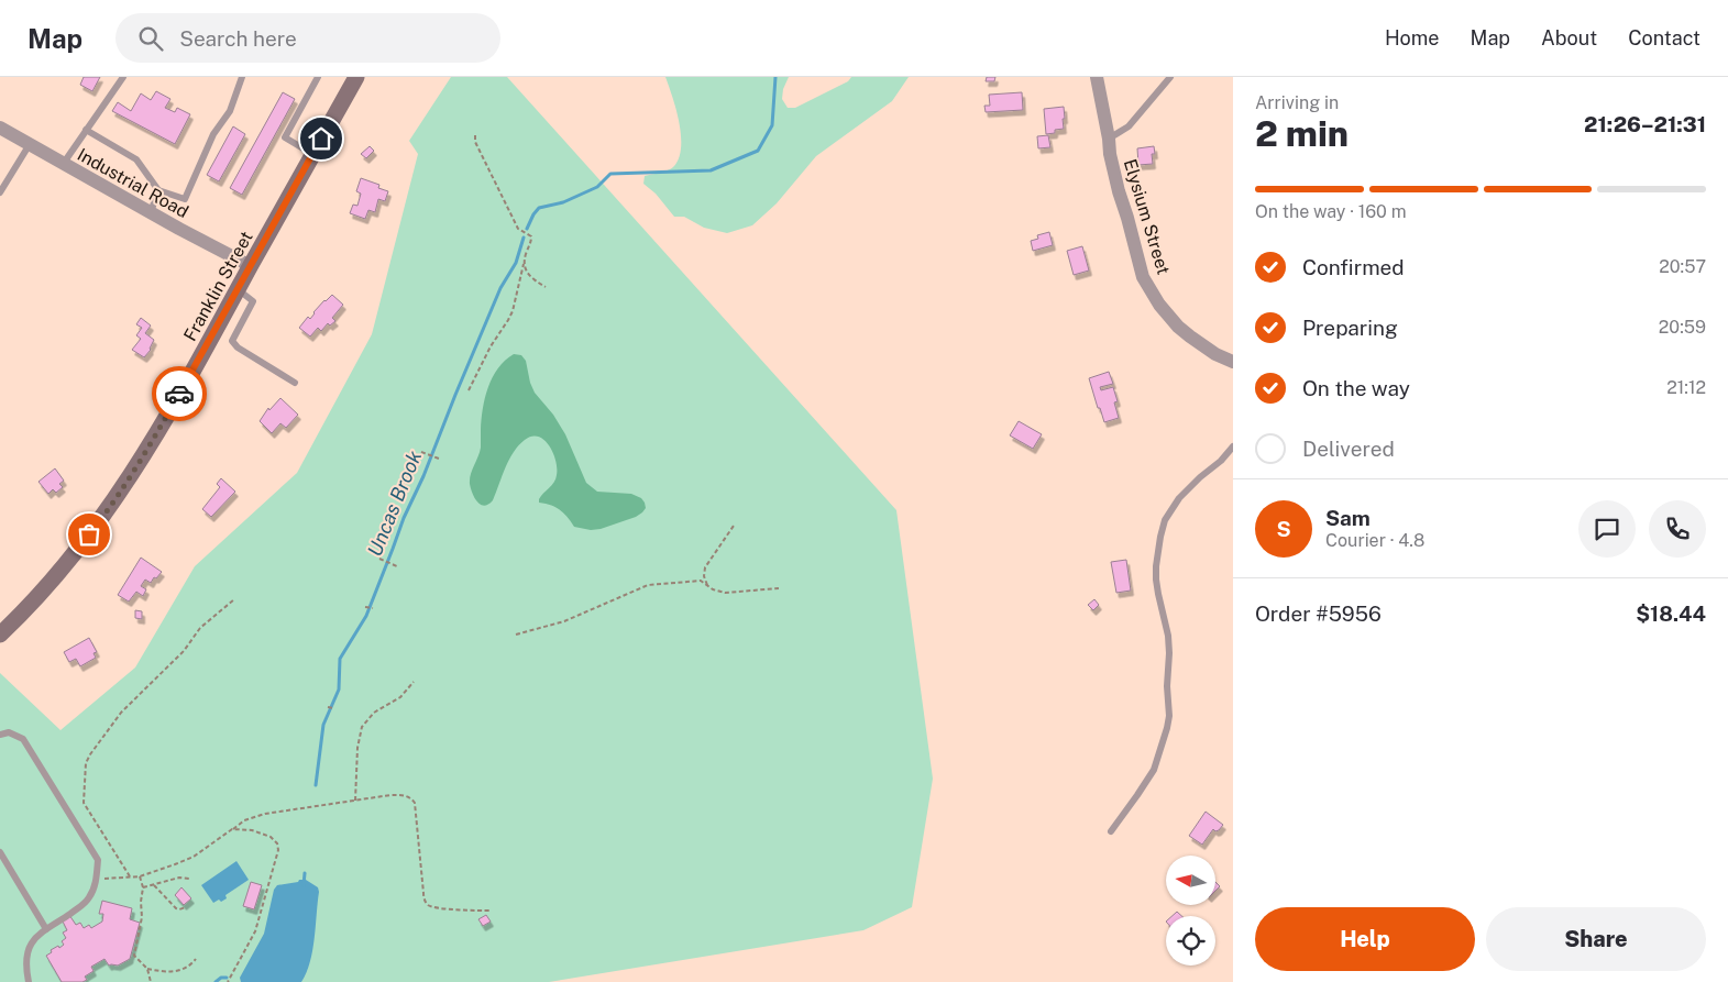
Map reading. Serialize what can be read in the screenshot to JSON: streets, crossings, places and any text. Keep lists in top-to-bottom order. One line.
{"streets":{"main road":["Franklin Street"],"street":["Industrial Road","Elysium Street"]},"crossings":[["Industrial Road","Franklin Street"]],"water":["Uncas Brook"],"north":"left","page":{"header":"Map","search":"Search here","nav":["Home","Map","About","Contact"],"heading":["2 min","Arriving in","21:26–21:31"],"panel":["Sam","Courier · 4.8","Order #5956","$18.44"],"bar":"On the way · 160 m","list":[["Confirmed","20:57"],["Preparing","20:59"],["On the way","21:12"],"Delivered"],"round":"S","buttons":["Help","Share"]}}
